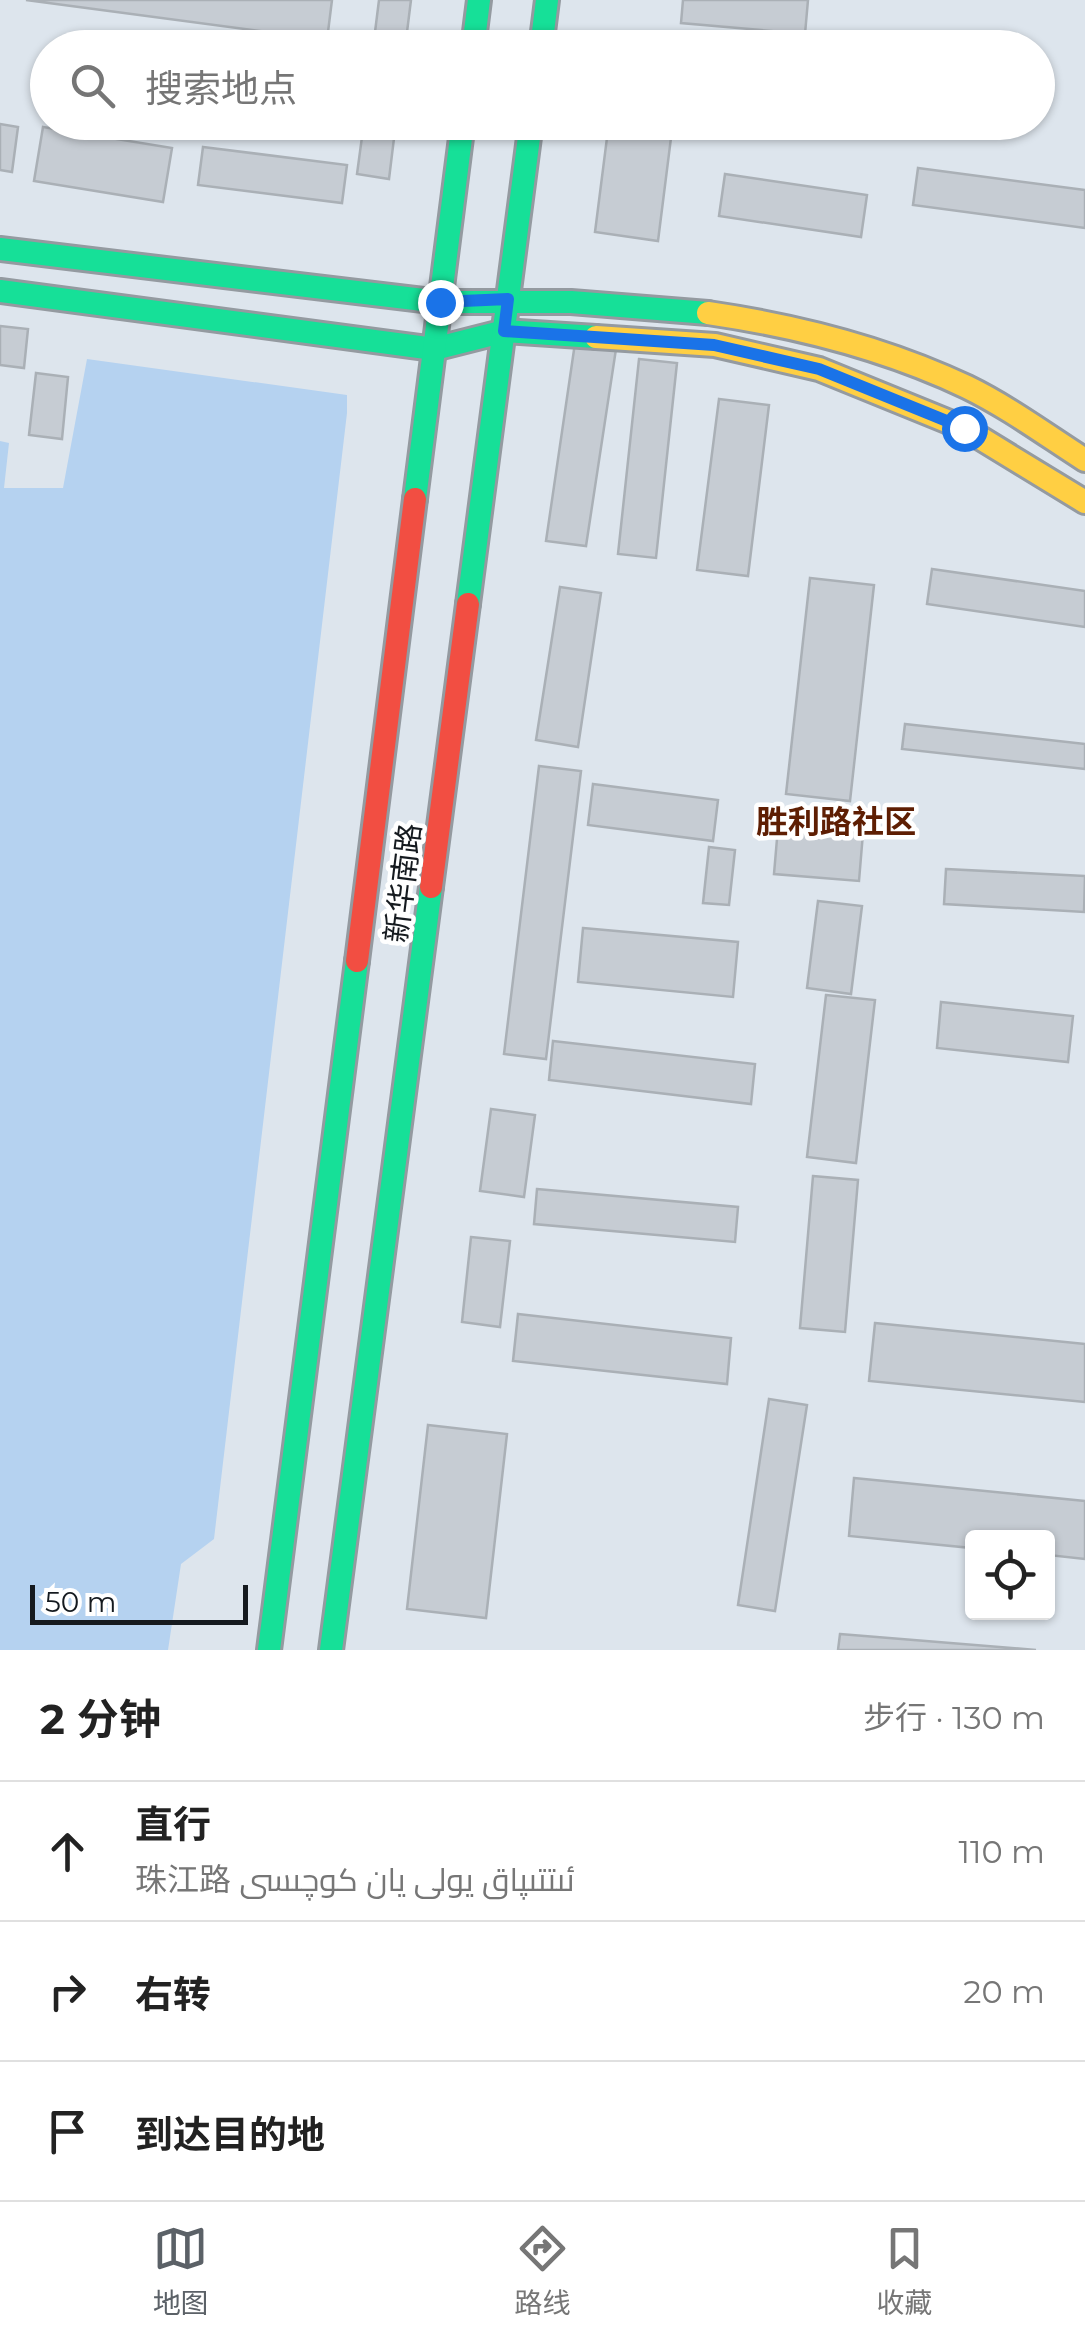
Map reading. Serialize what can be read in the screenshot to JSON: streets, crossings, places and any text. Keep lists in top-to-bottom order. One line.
{"streets":{"main road":["新华南路"]},"districts":["胜利路社区"],"scale_bar":"50 m","page":{"search":"搜索地点","scale":"50 m","heading":["2 分钟","步行 · 130 m"],"list":[["直行","珠江路 ئىتتىپاق يولى يان كوچىسى","110 m"],["右转","20 m"],"到达目的地"],"nav":["地图","路线","收藏"]}}
